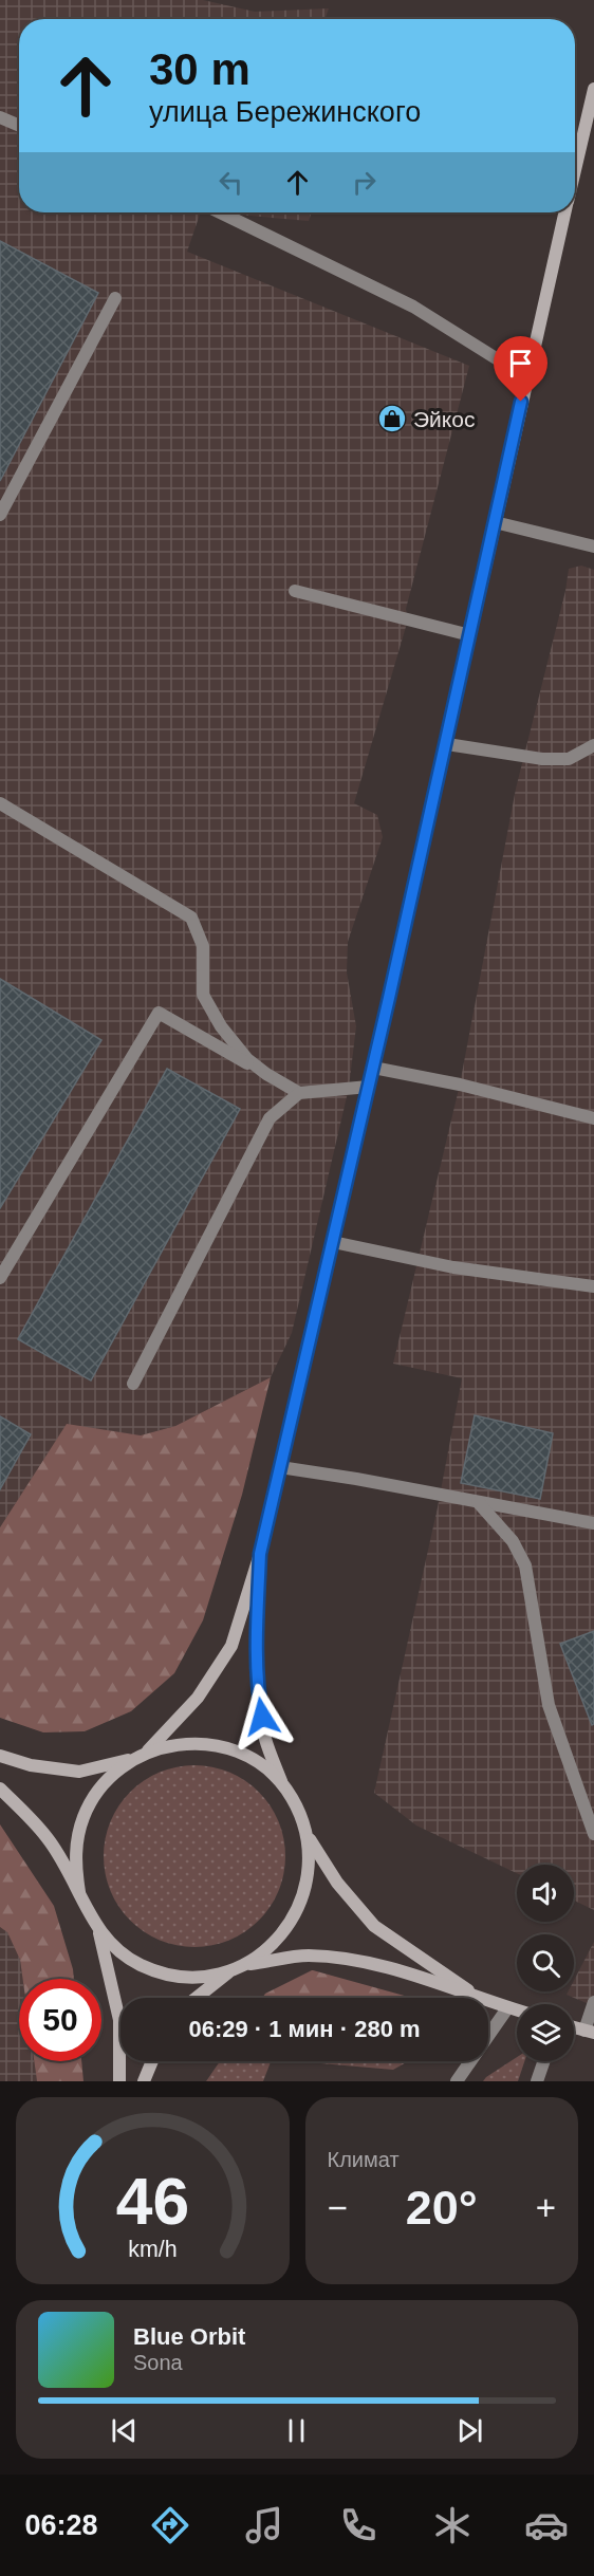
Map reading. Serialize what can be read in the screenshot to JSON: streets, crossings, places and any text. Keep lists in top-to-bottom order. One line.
{"places":{"shop":["Эйкос"]},"page":{"turn":["30 m","улица Бережинского"],"limit":"50","trip":"06:29 · 1 мин · 280 m","tile":"Климат","heat":["−","20°","+"],"song":["Blue Orbit","Sona"],"tabs":"06:28","gauge":["46","km/h"]}}
